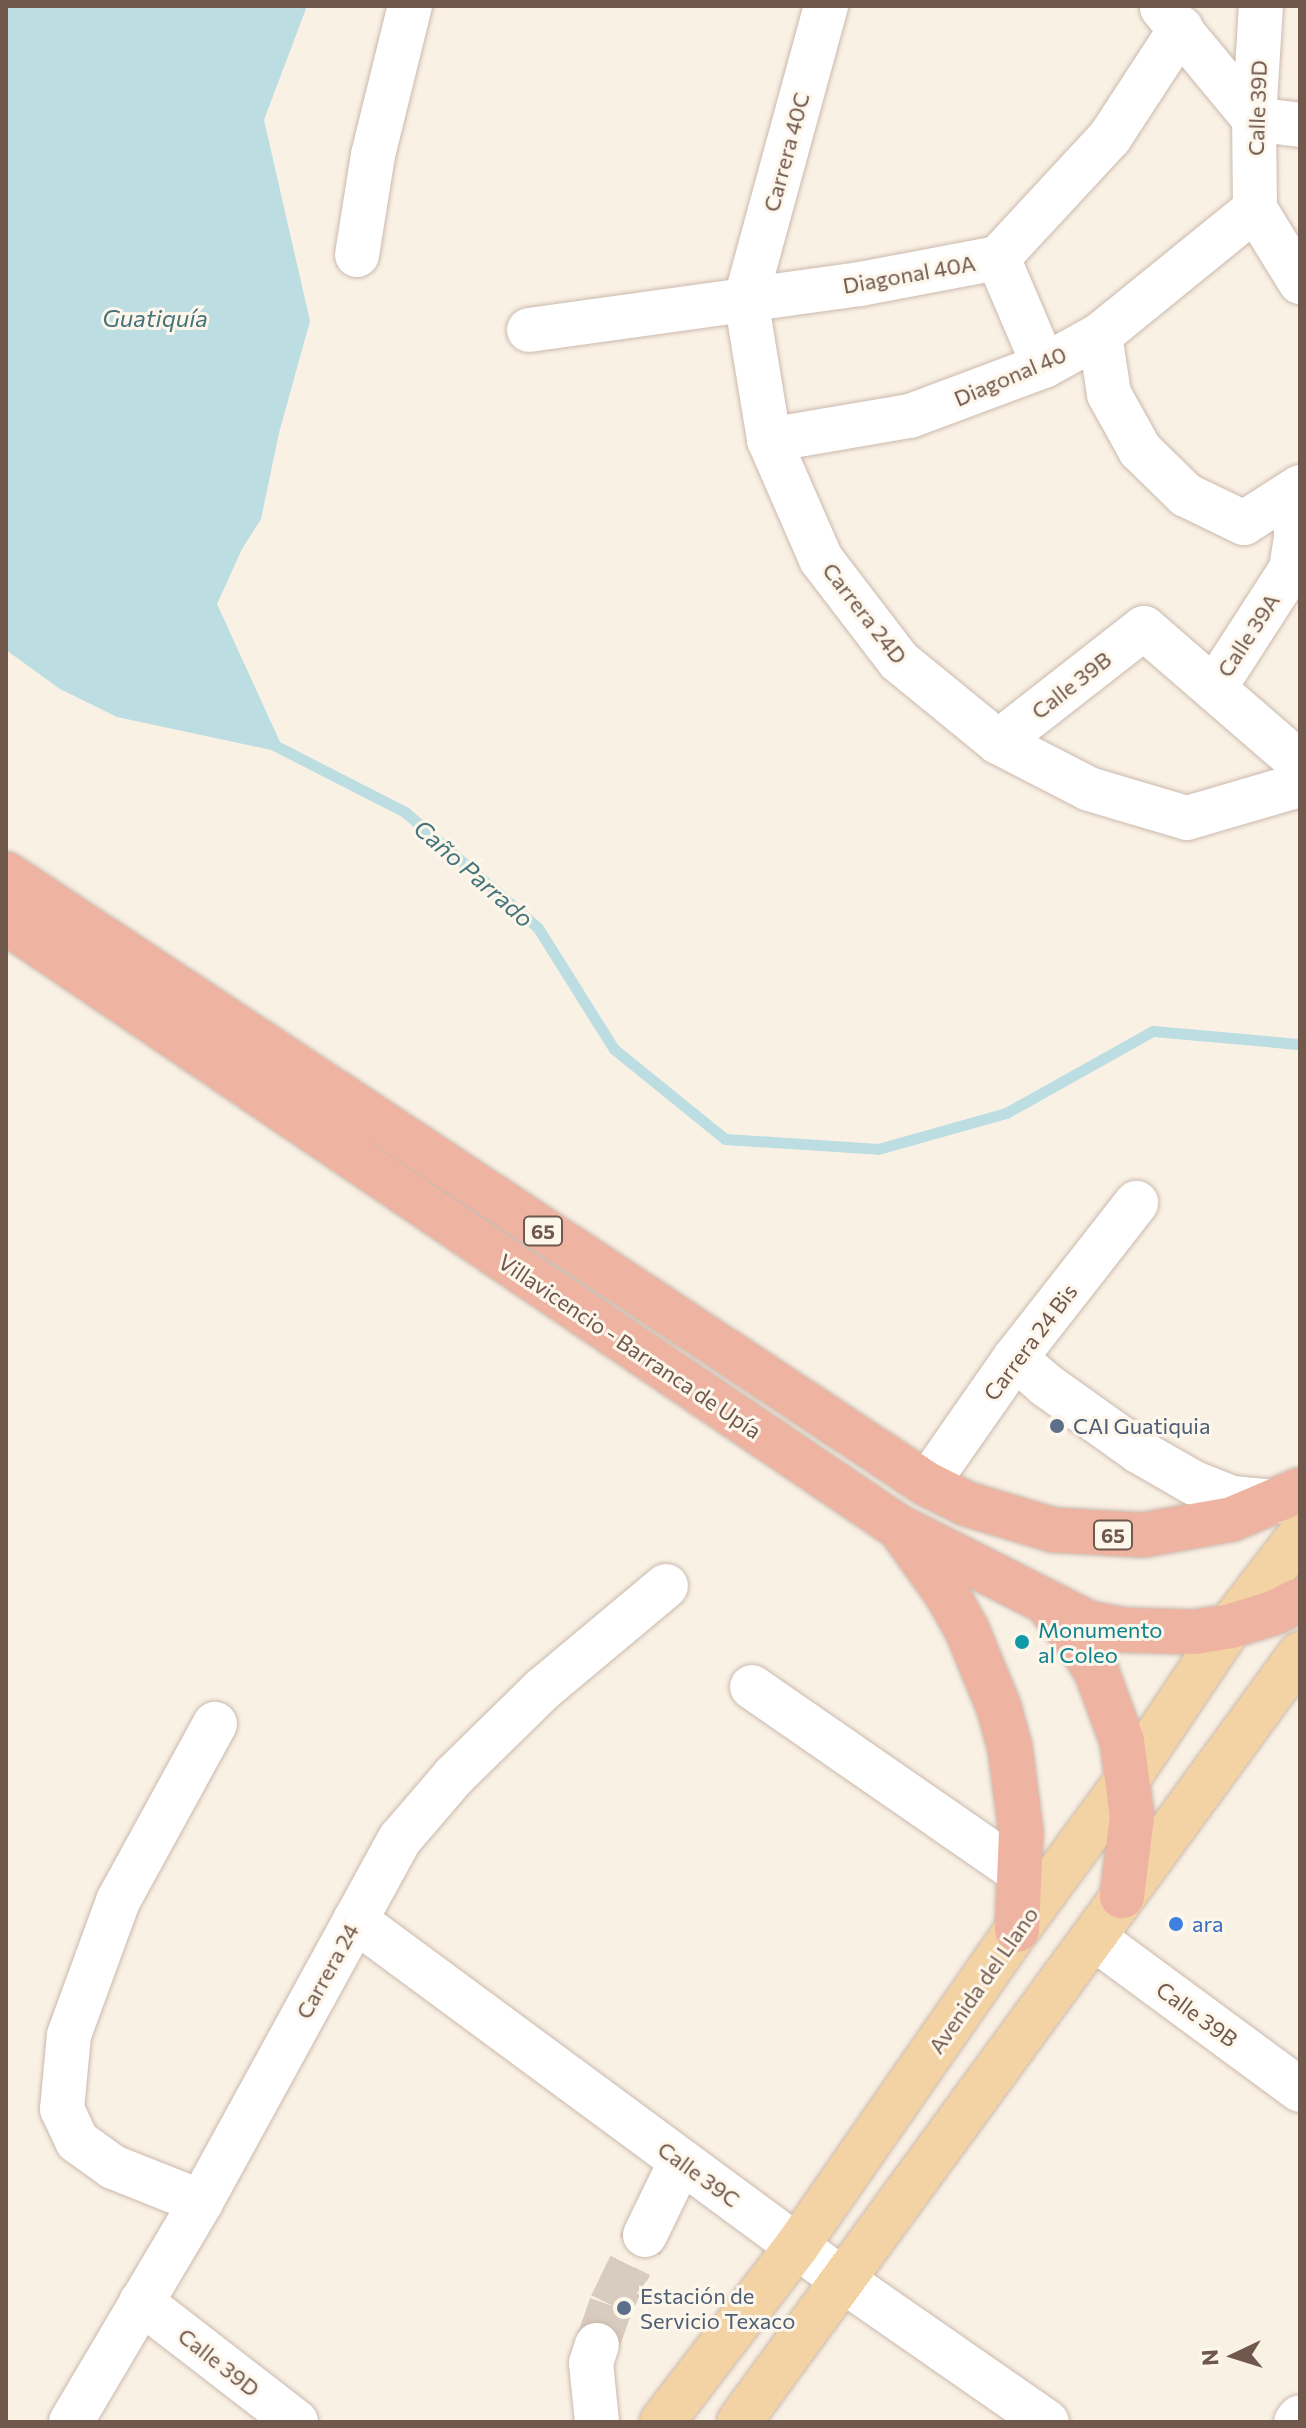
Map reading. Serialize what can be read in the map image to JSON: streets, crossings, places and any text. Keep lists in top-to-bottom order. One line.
{"streets":{"highway":["65","Villavicencio - Barranca de Upía"],"main road":["Avenida del Llano"],"street":["Calle 39D","Carrera 40C","Diagonal 40A","Diagonal 40","Carrera 24D","Calle 39A","Calle 39B","Carrera 24 Bis","Carrera 24","Calle 39C"]},"crossings":[["Calle 39D","Diagonal 40"],["Calle 39D","Carrera 24"],["Carrera 40C","Diagonal 40A"],["Carrera 40C","Carrera 24D"],["Diagonal 40A","Carrera 24D"],["Diagonal 40","Carrera 24D"],["Carrera 24D","Calle 39B"],["Calle 39A","Calle 39B"],["Carrera 24 Bis","Villavicencio - Barranca de Upía"],["Villavicencio - Barranca de Upía","Avenida del Llano"],["Carrera 24","Calle 39C"],["Avenida del Llano","Calle 39C"]],"water":["Guatiquía","Caño Parrado"],"places":["CAI Guatiquia","Monumento al Coleo","ara","Estación de Servicio Texaco"],"north":"left"}
